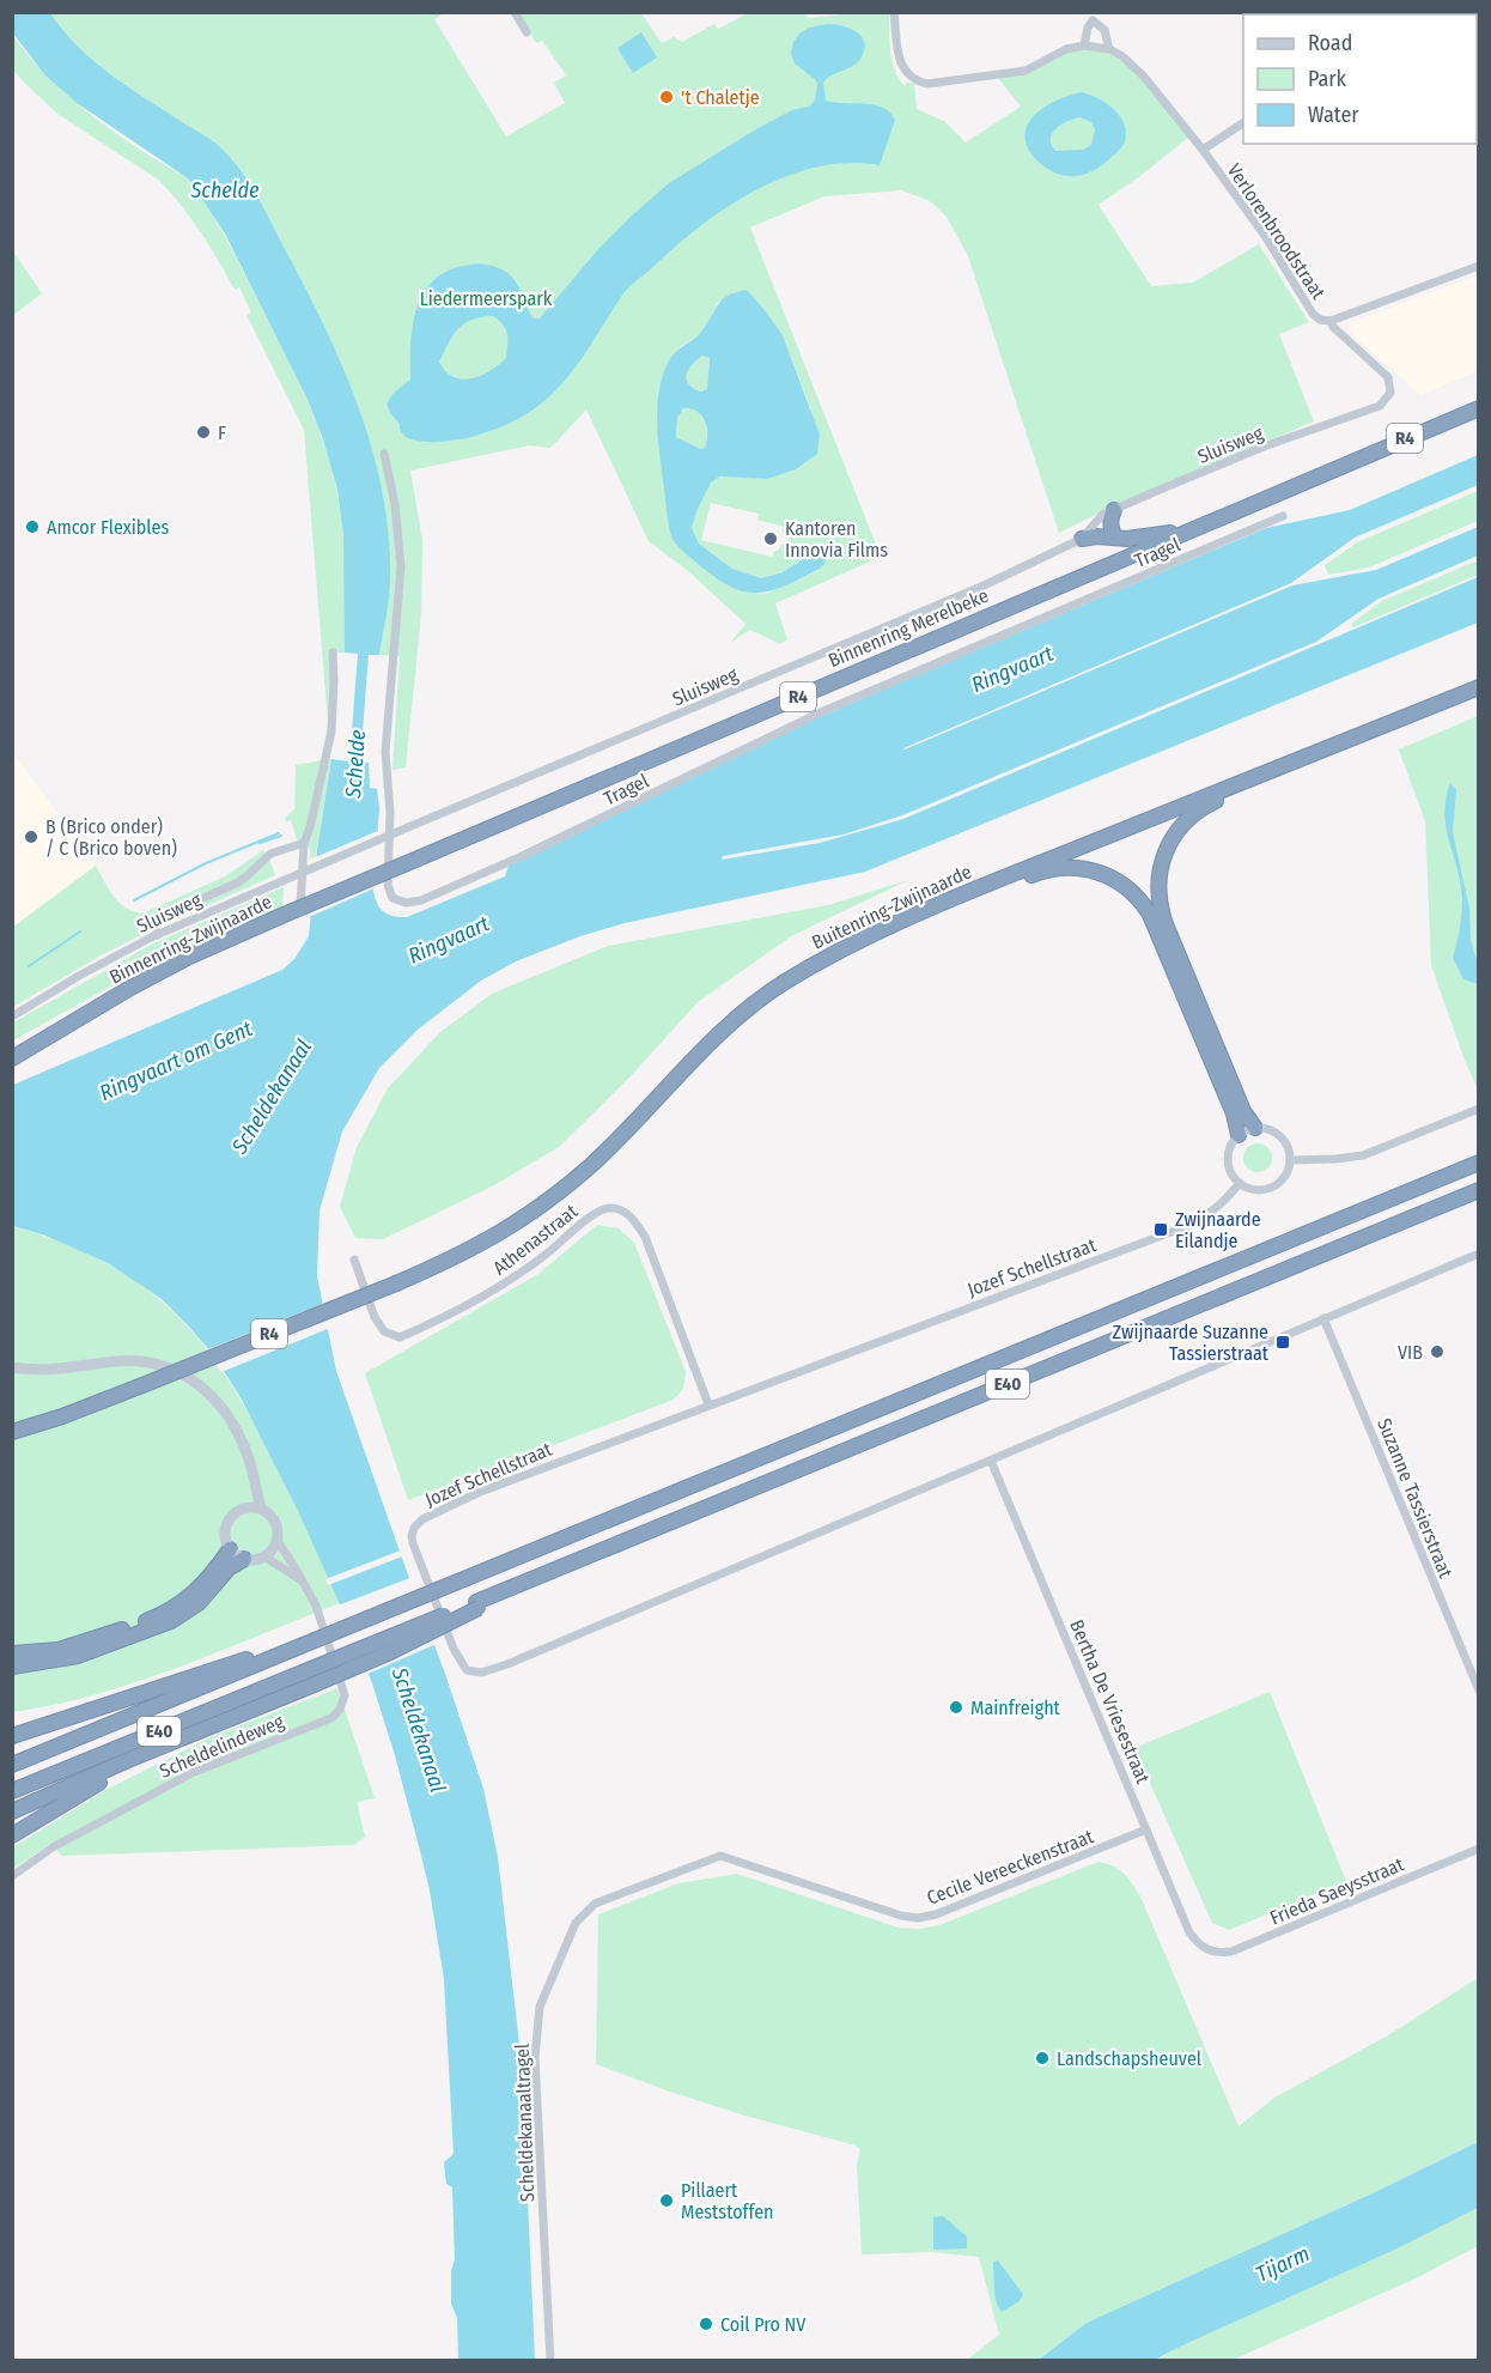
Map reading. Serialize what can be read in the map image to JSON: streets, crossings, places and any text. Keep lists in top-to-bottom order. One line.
{"streets":{"highway":["R4","Binnenring Merelbeke","Buitenring-Zwijnaarde","Binnenring-Zwijnaarde","E40"],"street":["Verlorenbroodstraat","Sluisweg","Tragel","Athenastraat","Jozef Schellstraat","Suzanne Tassierstraat","Bertha De Vriesestraat","Scheldelindeweg","Cecile Vereeckenstraat","Frieda Saeysstraat","Scheldekanaaltragel"]},"crossings":[["Verlorenbroodstraat","Sluisweg"],["R4","Sluisweg"],["R4","Binnenring Merelbeke"],["Binnenring Merelbeke","Binnenring-Zwijnaarde"],["Athenastraat","Jozef Schellstraat"],["Jozef Schellstraat","Bertha De Vriesestraat"],["E40","Scheldelindeweg"],["Bertha De Vriesestraat","Cecile Vereeckenstraat"],["Bertha De Vriesestraat","Frieda Saeysstraat"],["Cecile Vereeckenstraat","Scheldekanaaltragel"]],"water":["Schelde","Ringvaart","Ringvaart om Gent","Scheldekanaal","Tijarm"],"parks":["Liedermeerspark"],"places":{"other":["'t Chaletje","F","Amcor Flexibles","Kantoren Innovia Films","B (Brico onder) / C (Brico boven)","VIB","Mainfreight","Landschapsheuvel","Pillaert Meststoffen","Coil Pro NV"],"transit":["Zwijnaarde Eilandje","Zwijnaarde Suzanne Tassierstraat"]},"legend":["Road","Park","Water"]}
